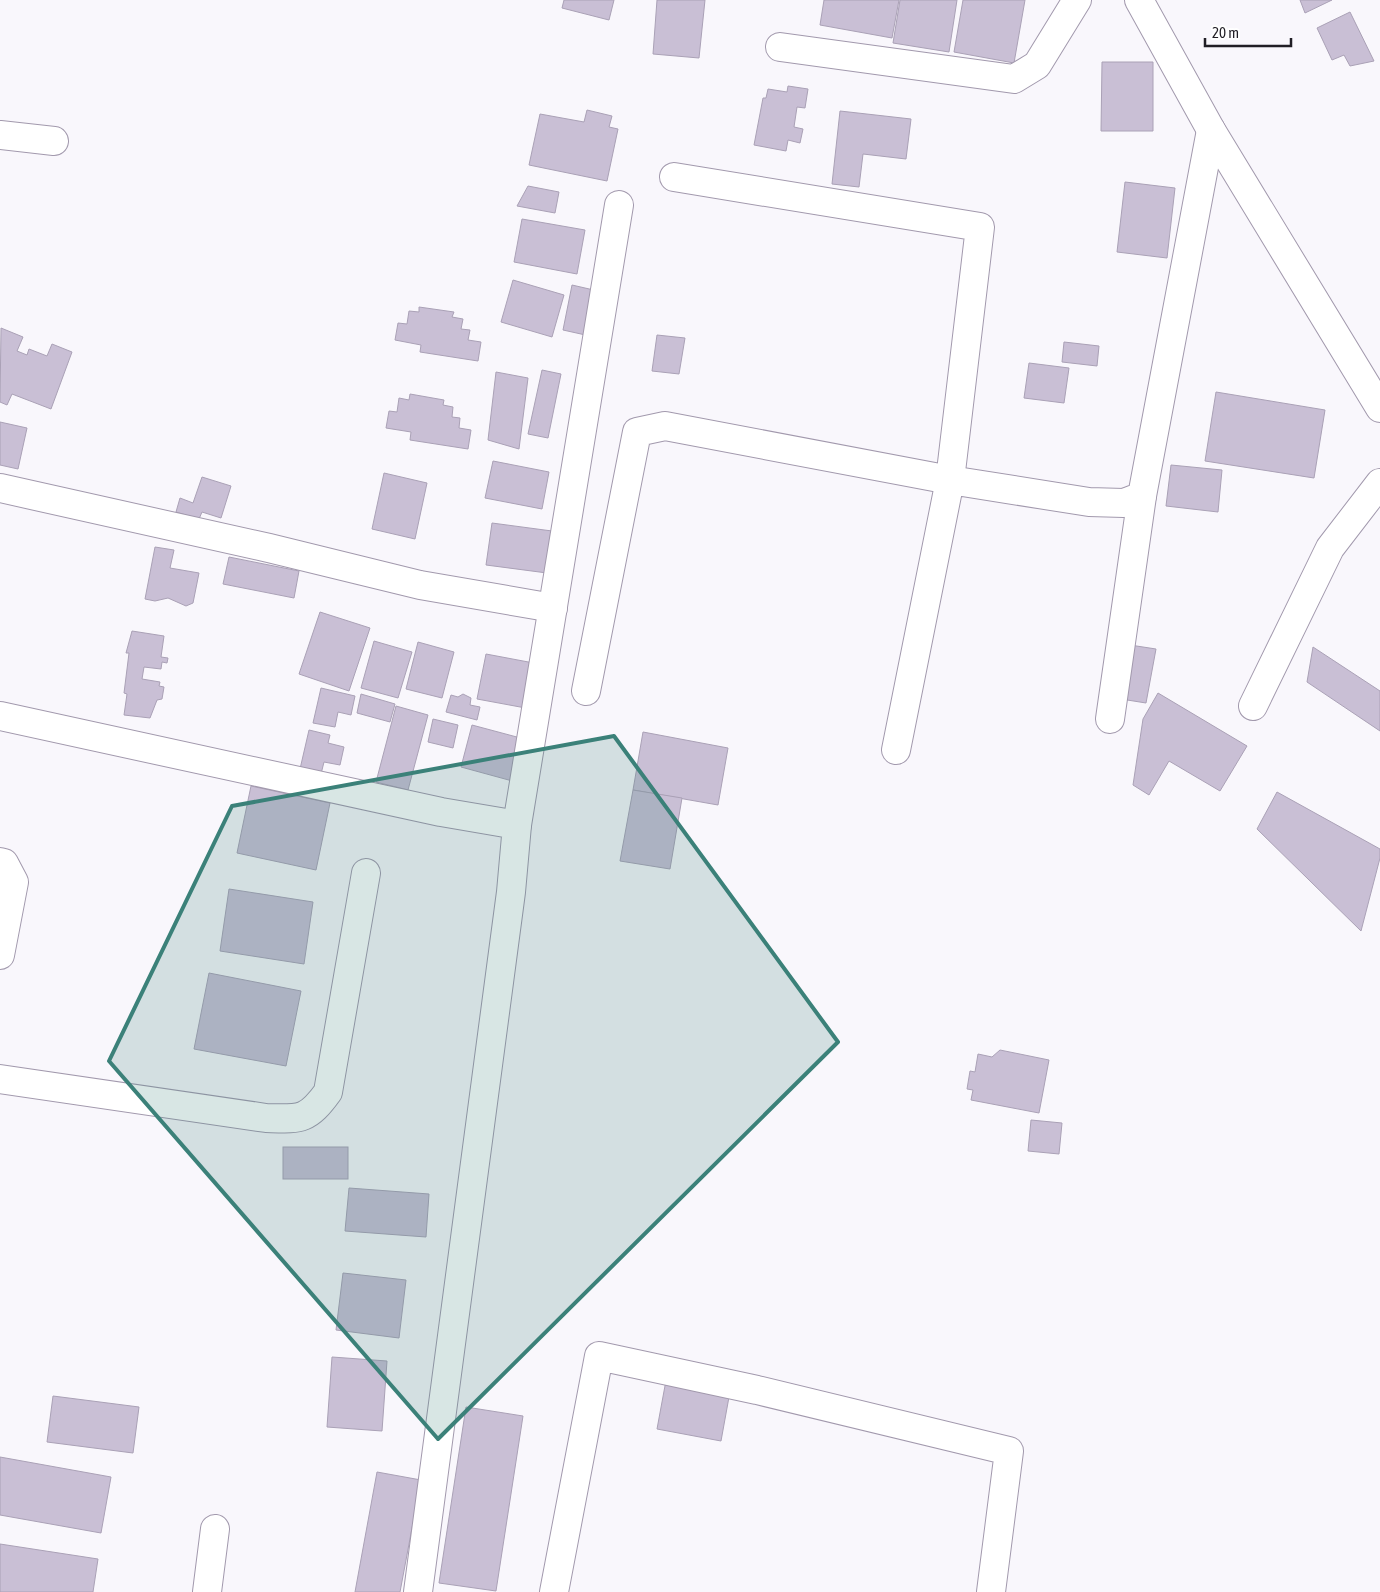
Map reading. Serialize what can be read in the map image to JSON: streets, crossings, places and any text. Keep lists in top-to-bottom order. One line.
{"scale_bar":"20 m"}
